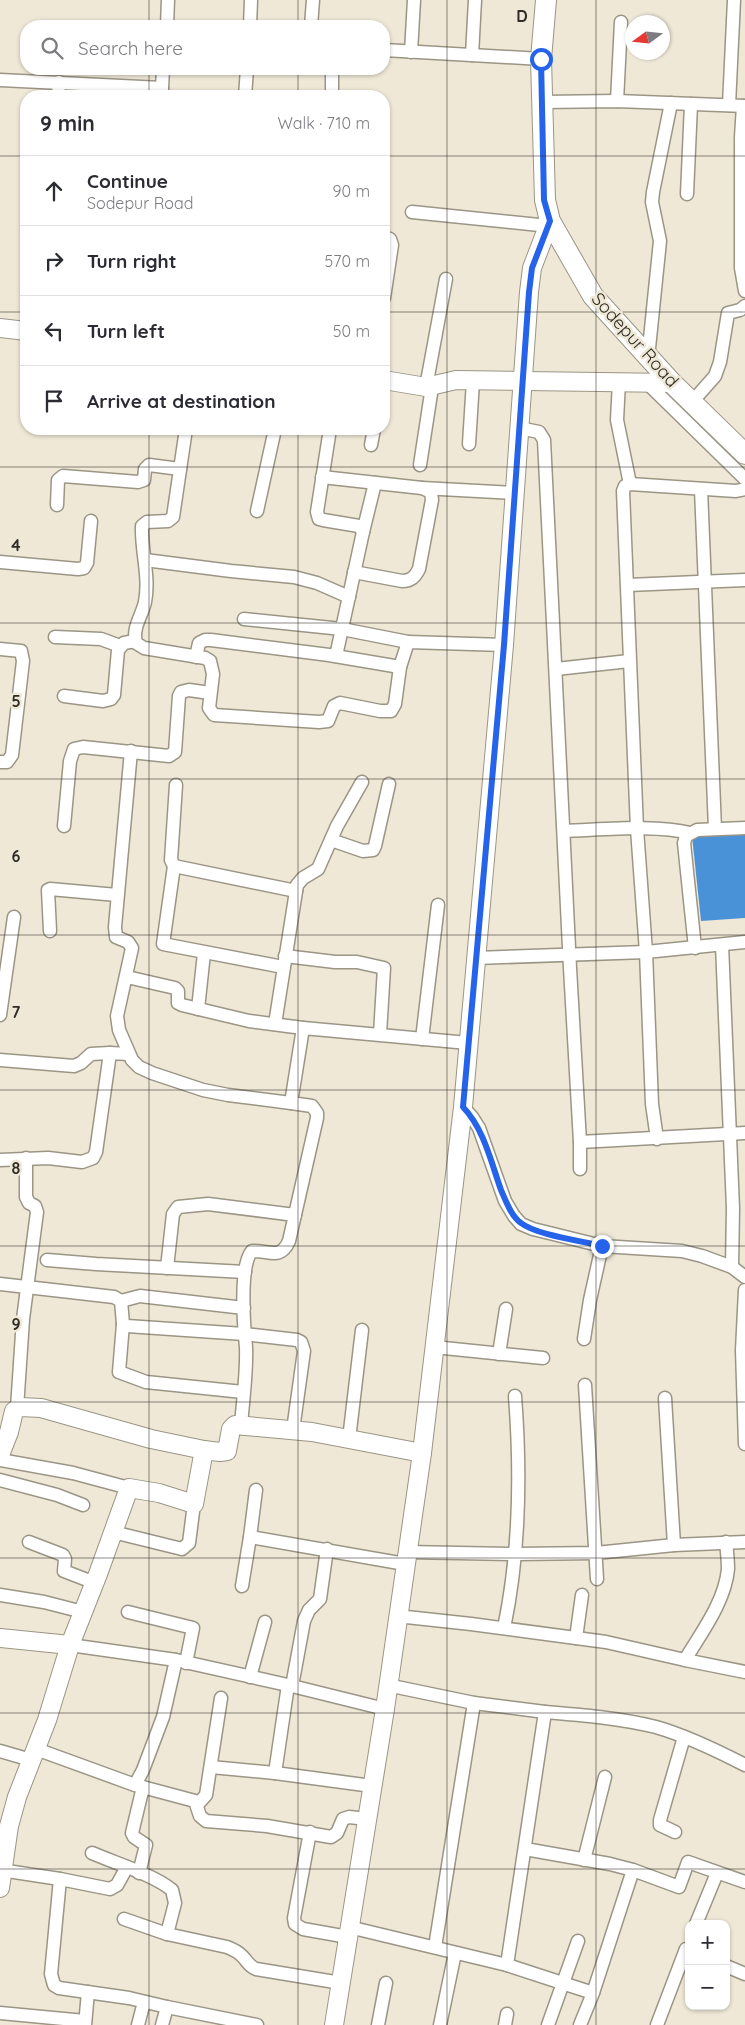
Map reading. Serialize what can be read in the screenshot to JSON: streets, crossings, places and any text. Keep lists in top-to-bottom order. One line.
{"streets":{"main road":["Sodepur Road"]},"north":"left","page":{"search":"Search here","heading":["9 min","Walk · 710 m"],"list":[["Continue","Sodepur Road","90 m"],["Turn right","570 m"],["Turn left","50 m"],"Arrive at destination"],"map_buttons":["+","−"]},"grid":{"columns":["D"],"rows":["4","5","6","7","8","9"]}}
